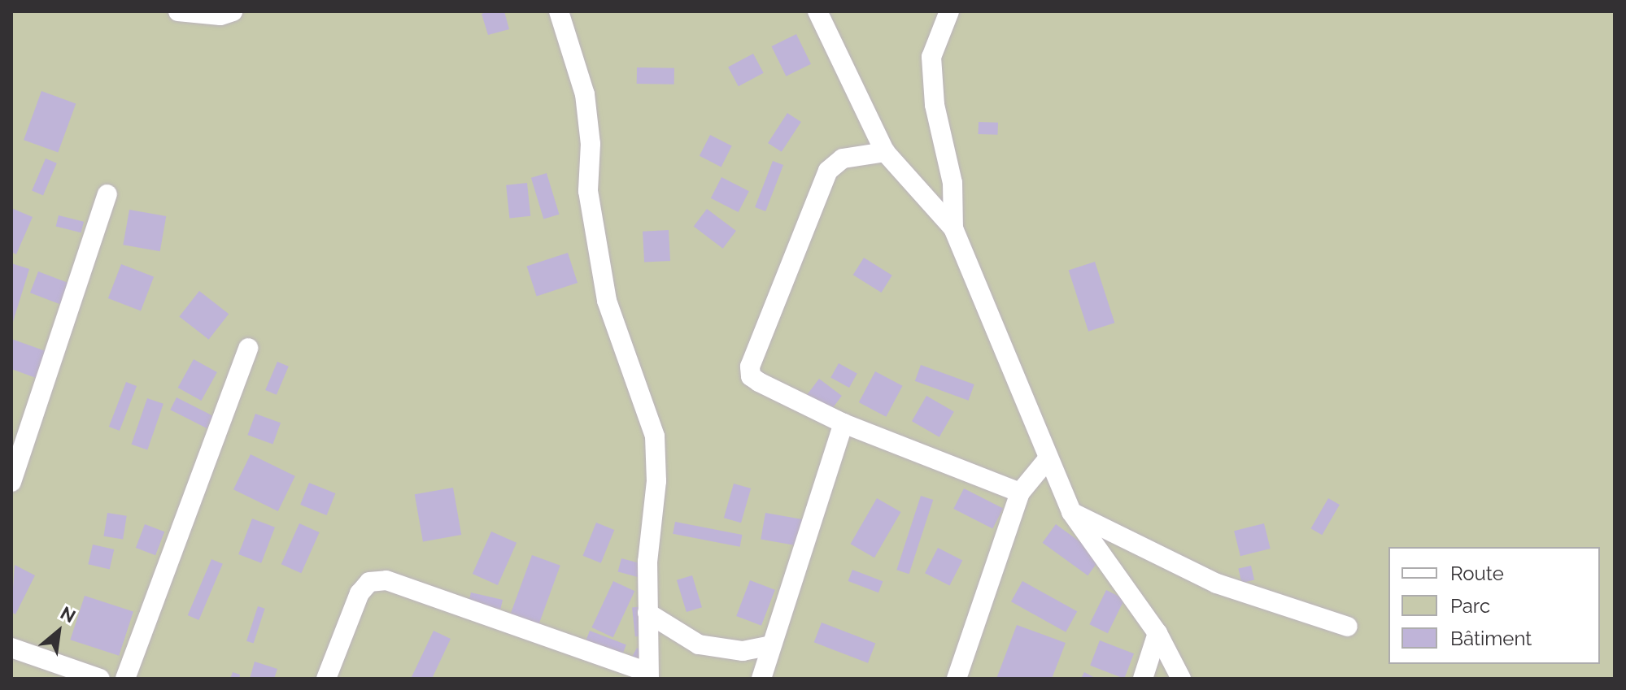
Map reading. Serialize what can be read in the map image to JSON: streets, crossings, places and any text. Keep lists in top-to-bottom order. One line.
{"legend":["Route","Parc","Bâtiment"],"north":"top right"}
